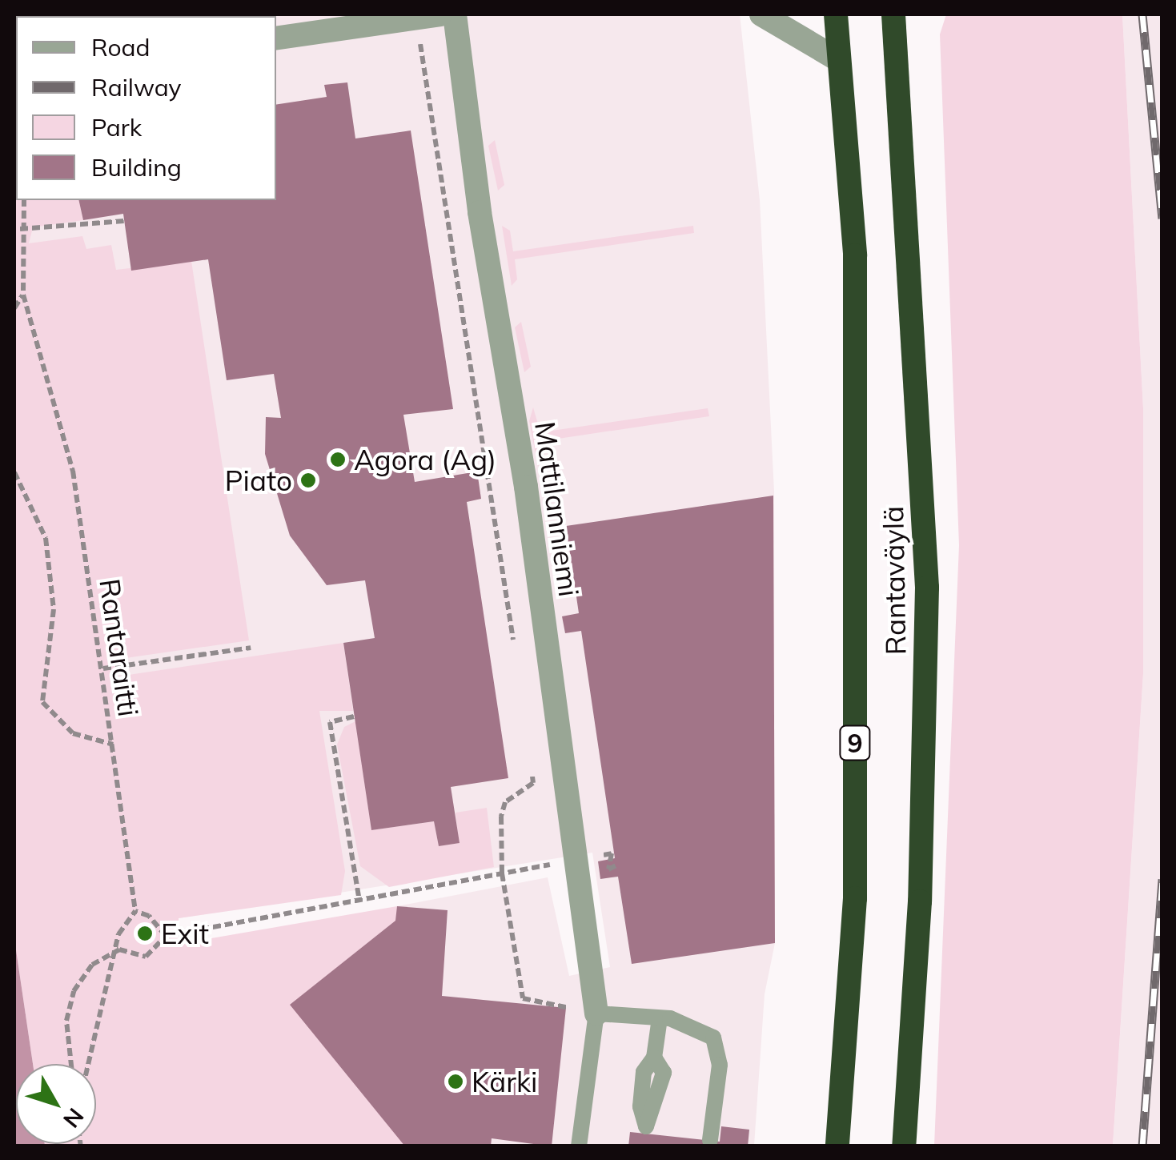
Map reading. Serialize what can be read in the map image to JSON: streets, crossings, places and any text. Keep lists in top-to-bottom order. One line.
{"streets":{"highway":["Rantaväylä","9"],"street":["Mattilanniemi"],"path":["Rantaraitti"]},"places":["Agora (Ag)","Piato","Exit","Kärki"],"legend":["Road","Railway","Park","Building"],"north":"bottom right"}
